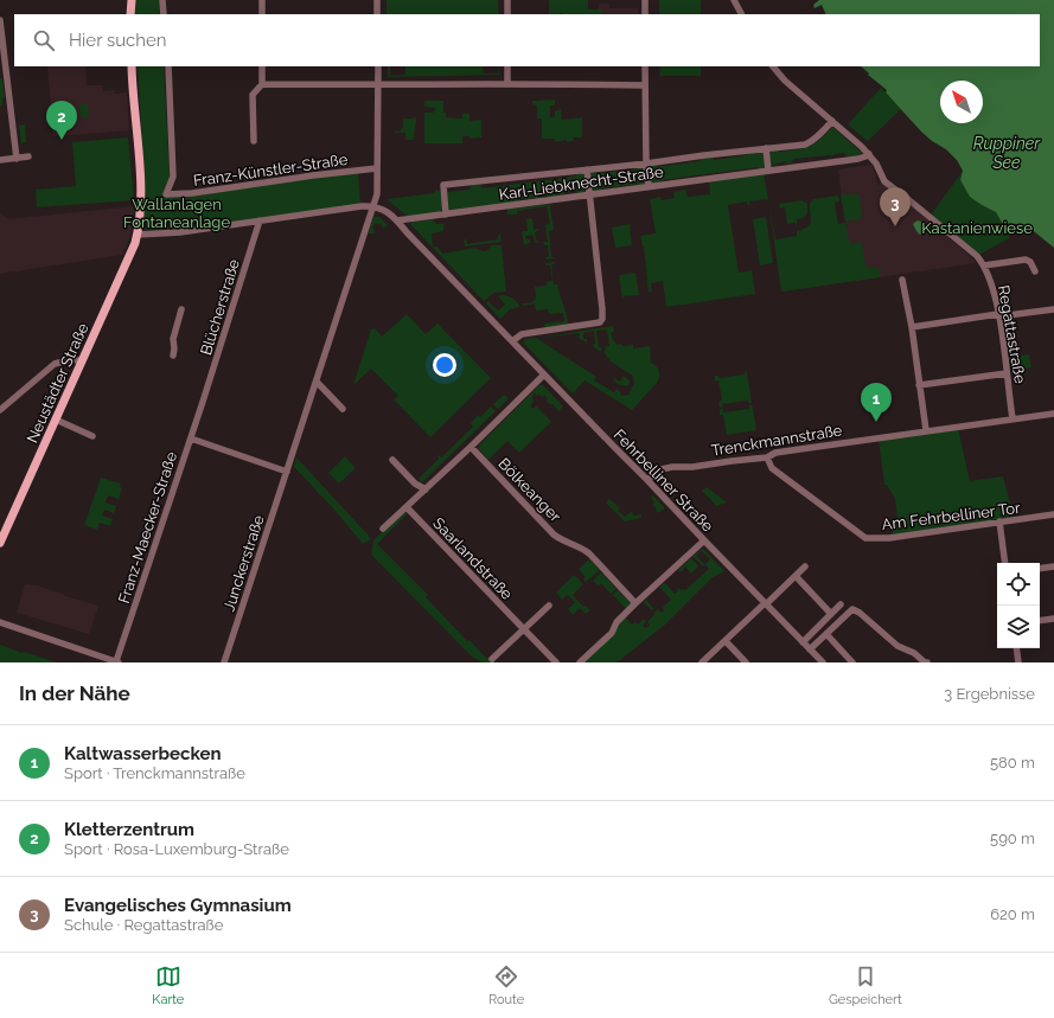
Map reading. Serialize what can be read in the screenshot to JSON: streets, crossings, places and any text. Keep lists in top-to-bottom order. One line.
{"streets":{"main road":["Neustädter Straße"],"street":["Franz-Künstler-Straße","Karl-Liebknecht-Straße","Blücherstraße","Regattastraße","Trenckmannstraße","Fehrbelliner Straße","Bölkeanger","Am Fehrbelliner Tor","Franz-Maecker-Straße","Saarlandstraße","Junckerstraße"]},"crossings":[["Franz-Künstler-Straße","Junckerstraße"],["Karl-Liebknecht-Straße","Regattastraße"],["Karl-Liebknecht-Straße","Fehrbelliner Straße"],["Blücherstraße","Franz-Maecker-Straße"],["Regattastraße","Trenckmannstraße"],["Trenckmannstraße","Fehrbelliner Straße"],["Trenckmannstraße","Am Fehrbelliner Tor"],["Fehrbelliner Straße","Junckerstraße"]],"water":["Ruppiner See"],"parks":["Wallanlagen Fontaneanlage","Kastanienwiese"],"north":"top left","page":{"search":"Hier suchen","pins":["2","3","1"],"heading":["In der Nähe","3 Ergebnisse"],"list":[{"mark":"1","name":"Kaltwasserbecken","note":"Sport · Trenckmannstraße","value":"580 m"},{"mark":"2","name":"Kletterzentrum","note":"Sport · Rosa-Luxemburg-Straße","value":"590 m"},{"mark":"3","name":"Evangelisches Gymnasium","note":"Schule · Regattastraße","value":"620 m"}],"nav":["Karte","Route","Gespeichert"]}}
